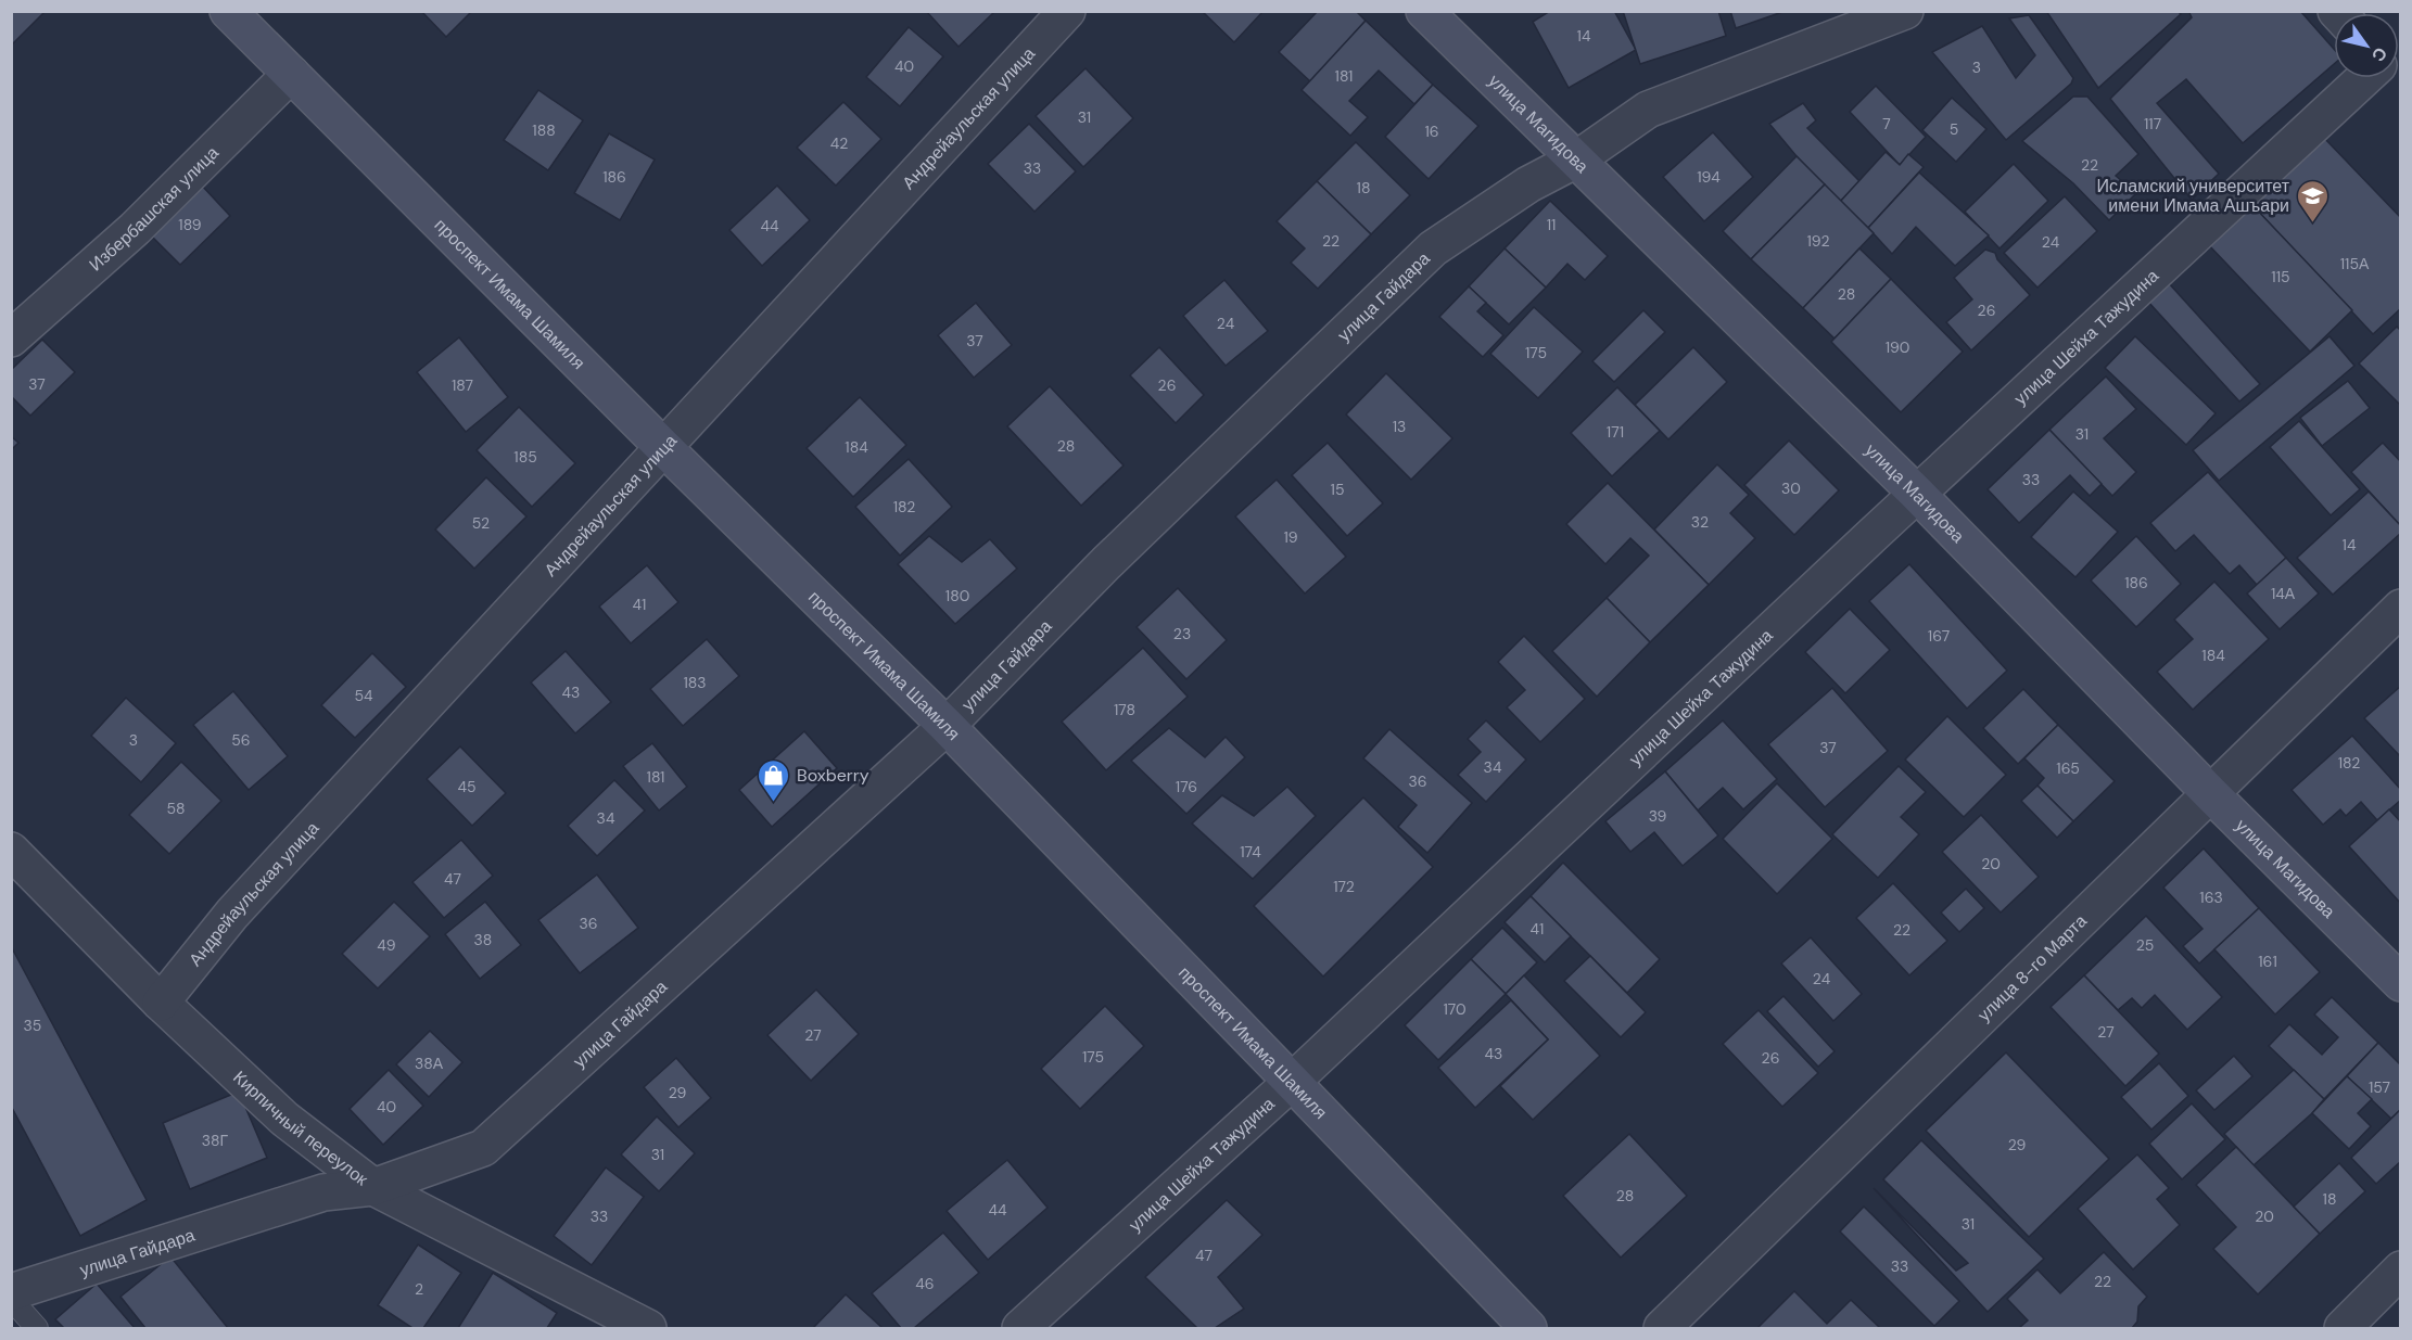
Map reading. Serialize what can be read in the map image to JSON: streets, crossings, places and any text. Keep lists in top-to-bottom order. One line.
{"streets":{"main road":["улица Магидова","проспект Имама Шамиля"],"street":["Андрейаульская улица","Избербашская улица","улица Гайдара","улица Шейха Тажудина","улица 8-го Марта","Кирпичный переулок"]},"crossings":[["Андрейаульская улица","проспект Имама Шамиля"],["Андрейаульская улица","Кирпичный переулок"],["улица Магидова","улица Гайдара"],["улица Магидова","улица Шейха Тажудина"],["улица Магидова","улица 8-го Марта"],["Избербашская улица","проспект Имама Шамиля"],["проспект Имама Шамиля","улица Гайдара"],["проспект Имама Шамиля","улица Шейха Тажудина"],["улица Гайдара","Кирпичный переулок"]],"places":{"school or university":["Исламский университет имени Имама Ашъари"],"shop":["Boxberry"]},"house_numbers":["14","40","3","181","31","7","117","5","188","16","42","22","33","186","194","18","189","11","44","22","192","24","115А","115","28","26","24","37","190","175","37","187","26","13","171","31","28","184","185","33","30","15","182","32","52","19","14","186","14А","180","41","23","167","184","183","43","54","178","3","56","37","182","34","165","181","36","45","176","58","39","34","174","20","47","172","163","36","41","22","38","49","25","161","24","170","35","27","27","43","175","26","38А","157","29","40","38Г","29","31","28","18","44","33","20","31","47","33","22","46","2"],"north":"bottom right"}
